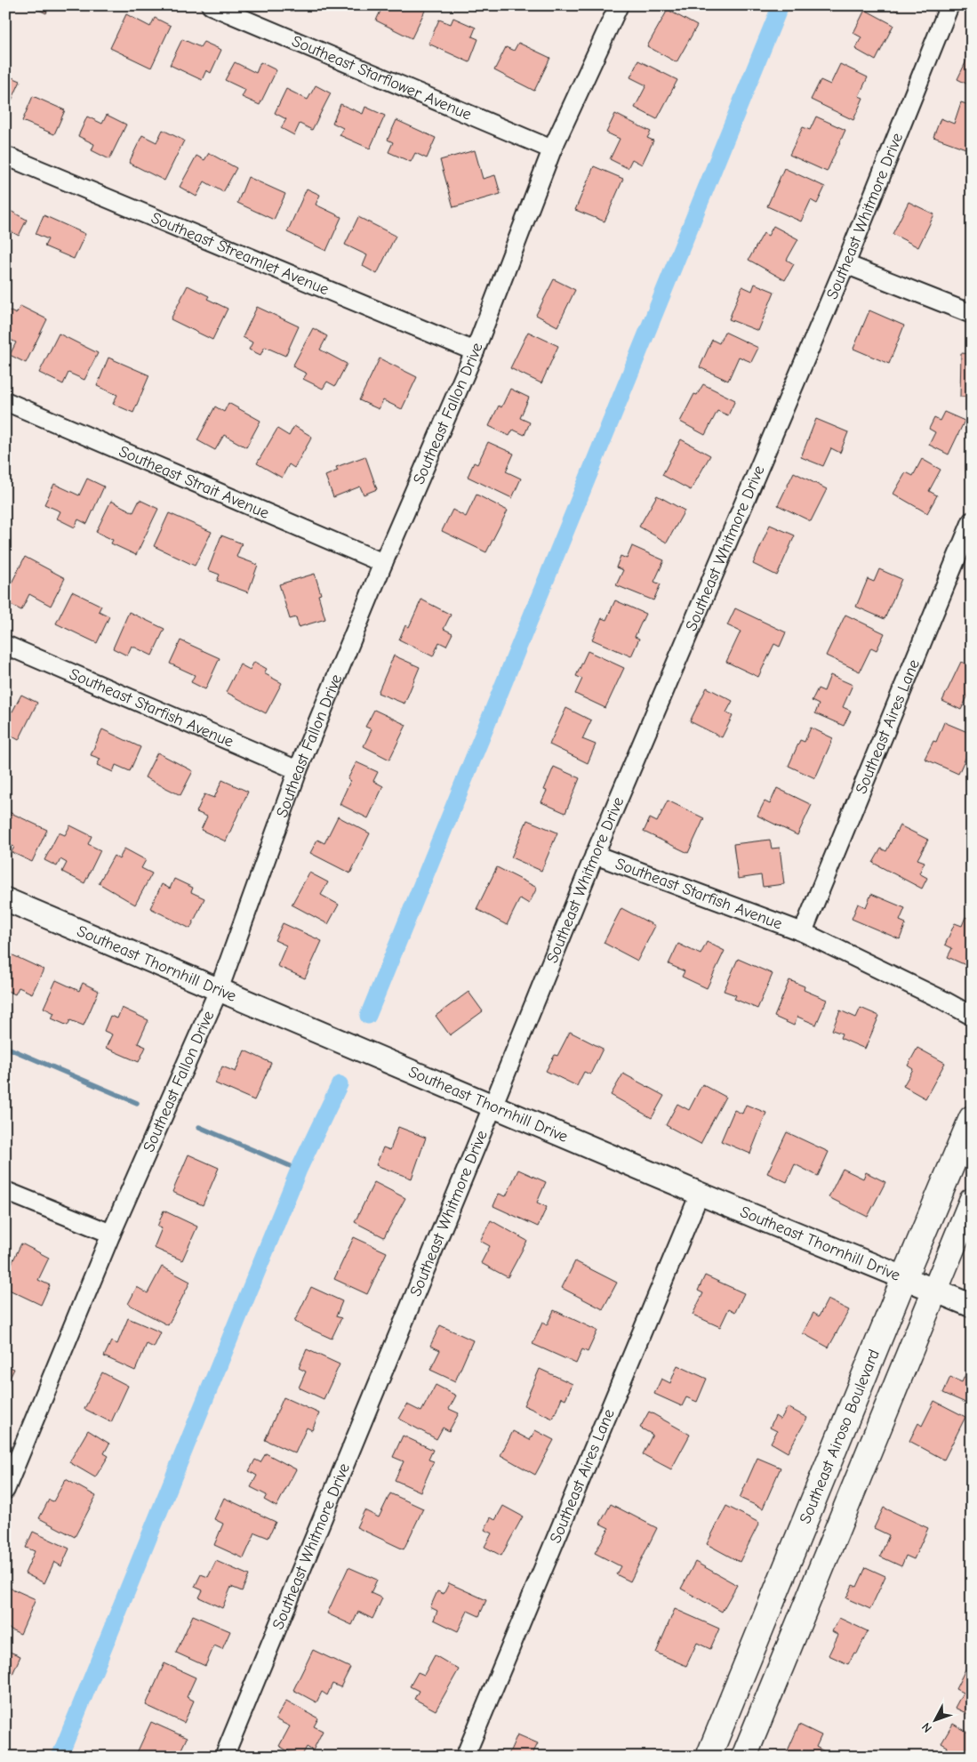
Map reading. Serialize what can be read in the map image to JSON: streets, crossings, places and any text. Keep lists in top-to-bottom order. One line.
{"streets":{"main road":["Southeast Airoso Boulevard"],"street":["Southeast Starflower Avenue","Southeast Whitmore Drive","Southeast Streamlet Avenue","Southeast Fallon Drive","Southeast Strait Avenue","Southeast Starfish Avenue","Southeast Aires Lane","Southeast Thornhill Drive"]},"crossings":[["Southeast Starflower Avenue","Southeast Fallon Drive"],["Southeast Whitmore Drive","Southeast Starfish Avenue"],["Southeast Whitmore Drive","Southeast Thornhill Drive"],["Southeast Streamlet Avenue","Southeast Fallon Drive"],["Southeast Fallon Drive","Southeast Strait Avenue"],["Southeast Fallon Drive","Southeast Starfish Avenue"],["Southeast Fallon Drive","Southeast Thornhill Drive"],["Southeast Starfish Avenue","Southeast Aires Lane"],["Southeast Aires Lane","Southeast Thornhill Drive"],["Southeast Thornhill Drive","Southeast Airoso Boulevard"]],"north":"bottom left"}
